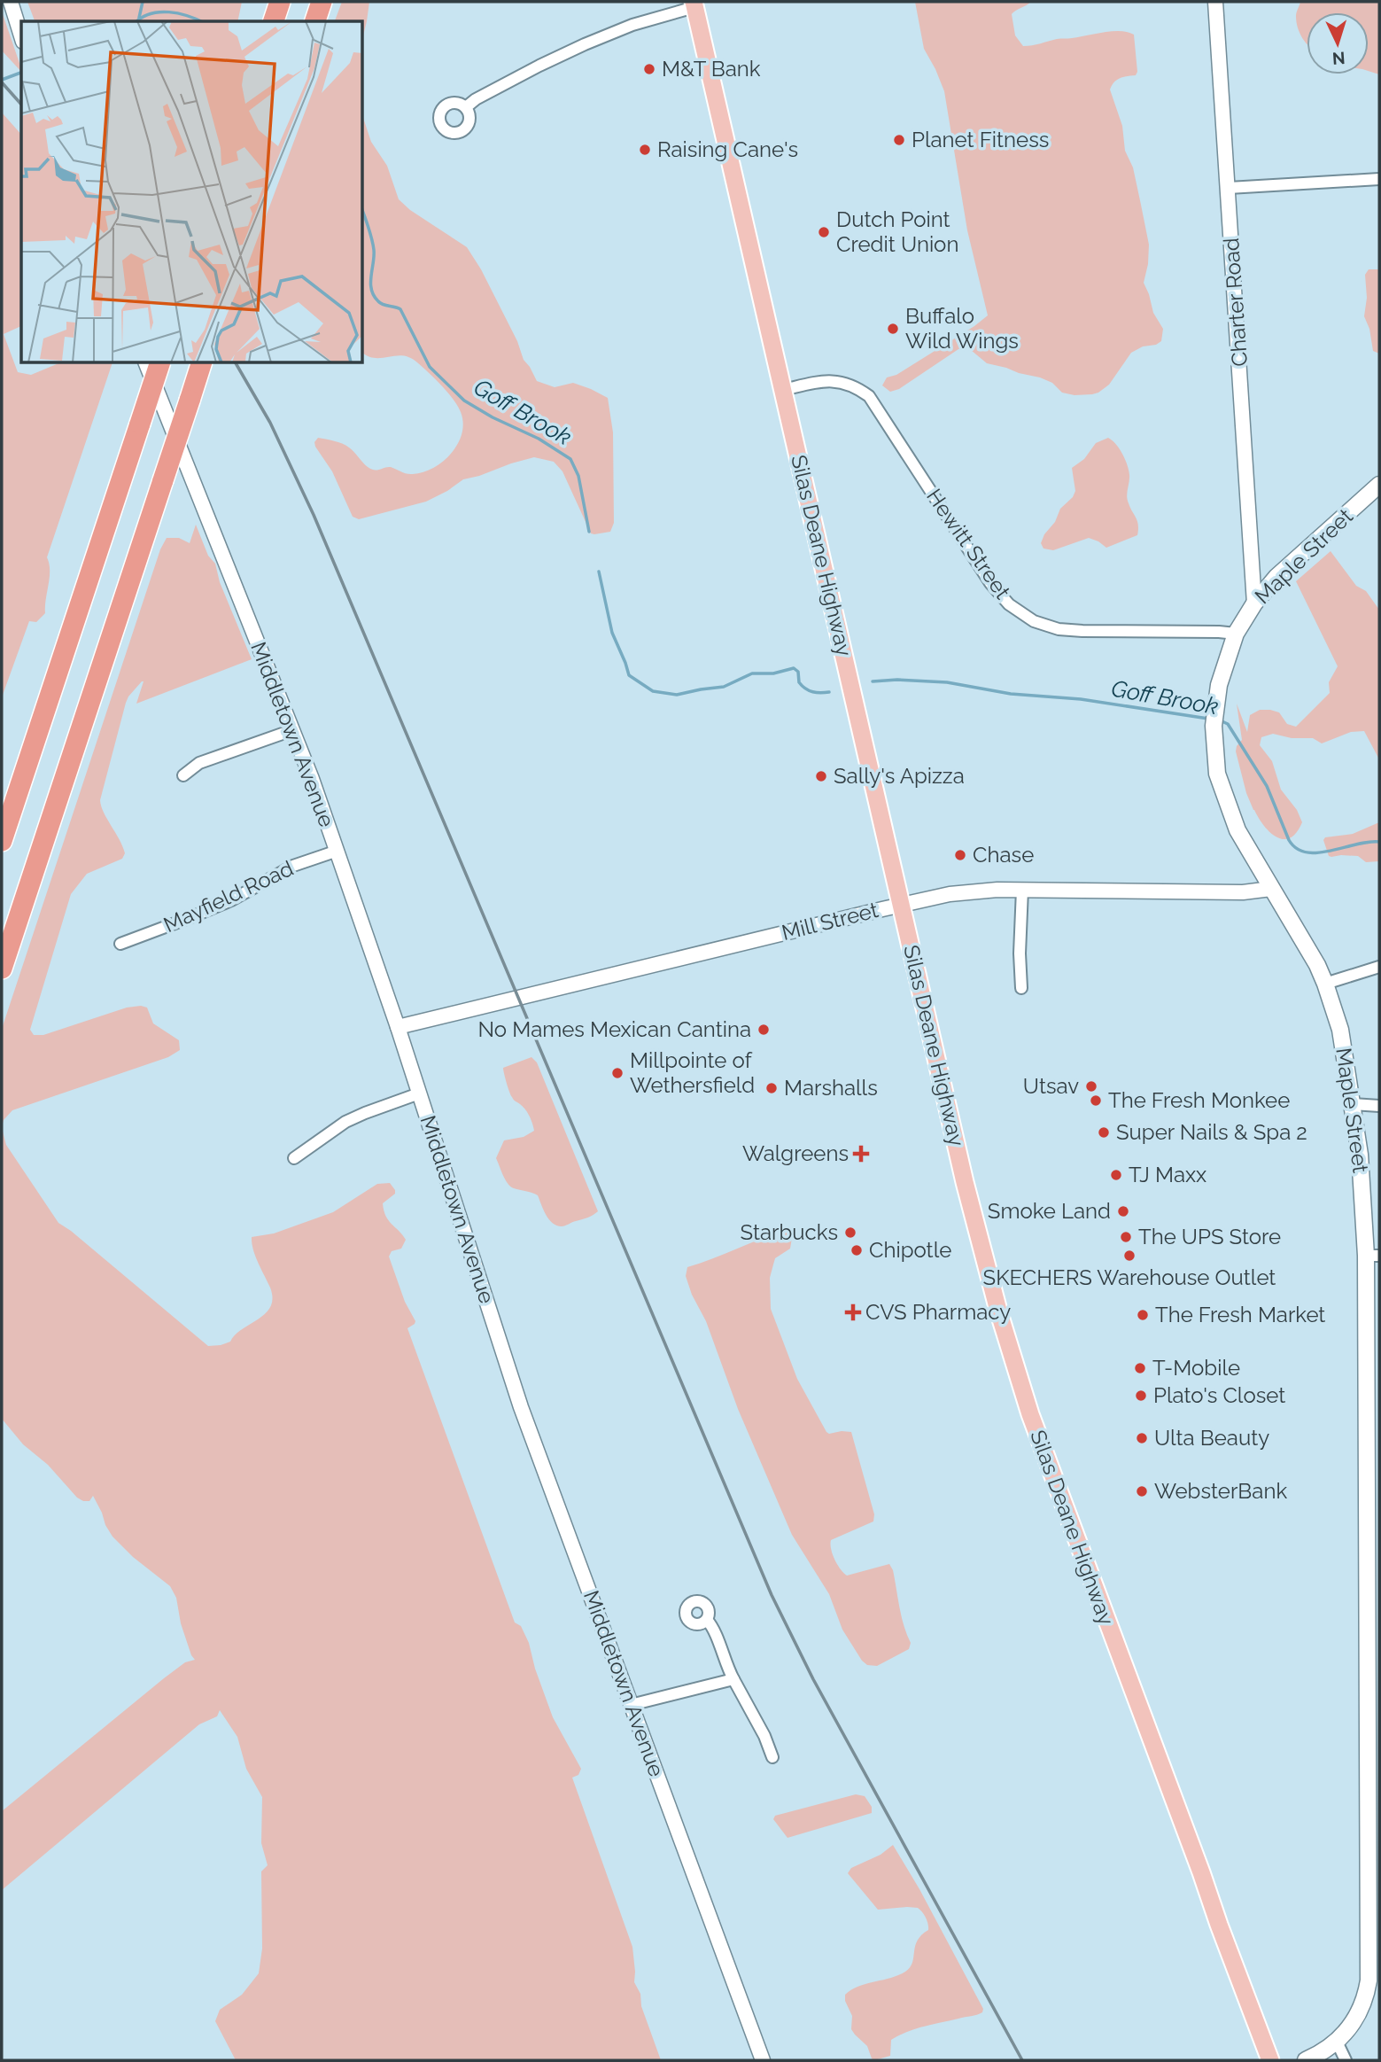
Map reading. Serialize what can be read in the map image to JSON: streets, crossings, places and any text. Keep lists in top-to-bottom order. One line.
{"streets":{"main road":["Silas Deane Highway","Maple Street"],"street":["Charter Road","Hewitt Street","Middletown Avenue","Mayfield Road","Mill Street"]},"crossings":[["Charter Road","Maple Street"],["Hewitt Street","Silas Deane Highway"],["Hewitt Street","Maple Street"],["Silas Deane Highway","Mill Street"],["Maple Street","Mill Street"],["Middletown Avenue","Mayfield Road"],["Middletown Avenue","Mill Street"]],"water":["Goff Brook"],"places":{"other":["M&T Bank","Planet Fitness","Raising Cane's","Dutch Point Credit Union","Buffalo Wild Wings","Sally's Apizza","Chase","No Mames Mexican Cantina","Millpointe of Wethersfield","Utsav","Marshalls","The Fresh Monkee","Super Nails & Spa 2","TJ Maxx","Smoke Land","Starbucks","The UPS Store","Chipotle","SKECHERS Warehouse Outlet","The Fresh Market","T-Mobile","Plato's Closet","Ulta Beauty","WebsterBank"],"health":["Walgreens","CVS Pharmacy"]},"north":"bottom"}
